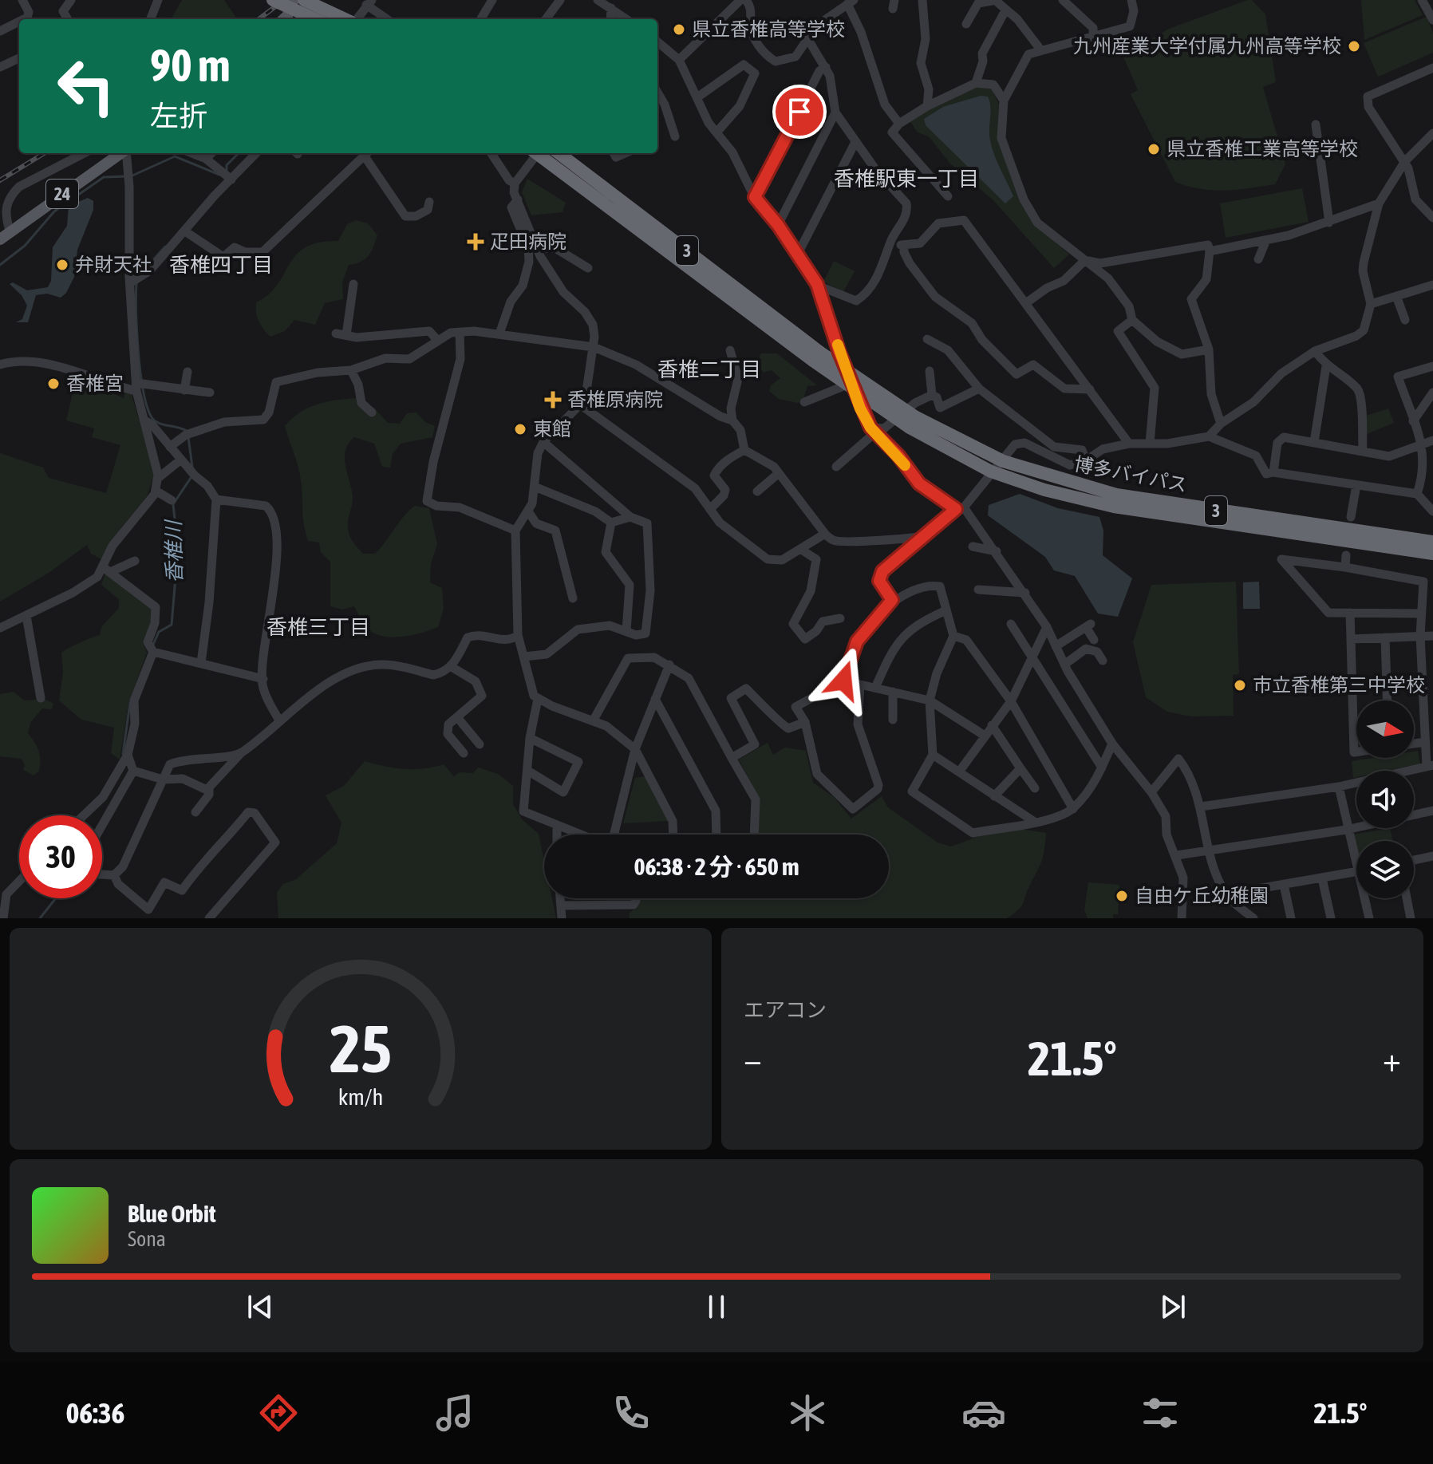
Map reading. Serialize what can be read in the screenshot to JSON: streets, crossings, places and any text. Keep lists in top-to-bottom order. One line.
{"streets":{"highway":["3","博多バイパス"],"main road":["24"]},"districts":["香椎駅東一丁目","香椎四丁目","香椎二丁目","香椎三丁目"],"water":["香椎川"],"places":{"other":["県立香椎高等学校","九州産業大学付属九州高等学校","県立香椎工業高等学校","弁財天社","香椎宮","東館","市立香椎第三中学校","自由ケ丘幼稚園"],"health":["疋田病院","香椎原病院"]},"north":"right","page":{"turn":["90 m","左折"],"limit":"30","trip":"06:38 · 2 分 · 650 m","tile":"エアコン","heat":["−","21.5°","+"],"song":["Blue Orbit","Sona"],"tabs":["06:36","21.5°"],"gauge":["25","km/h"]}}
